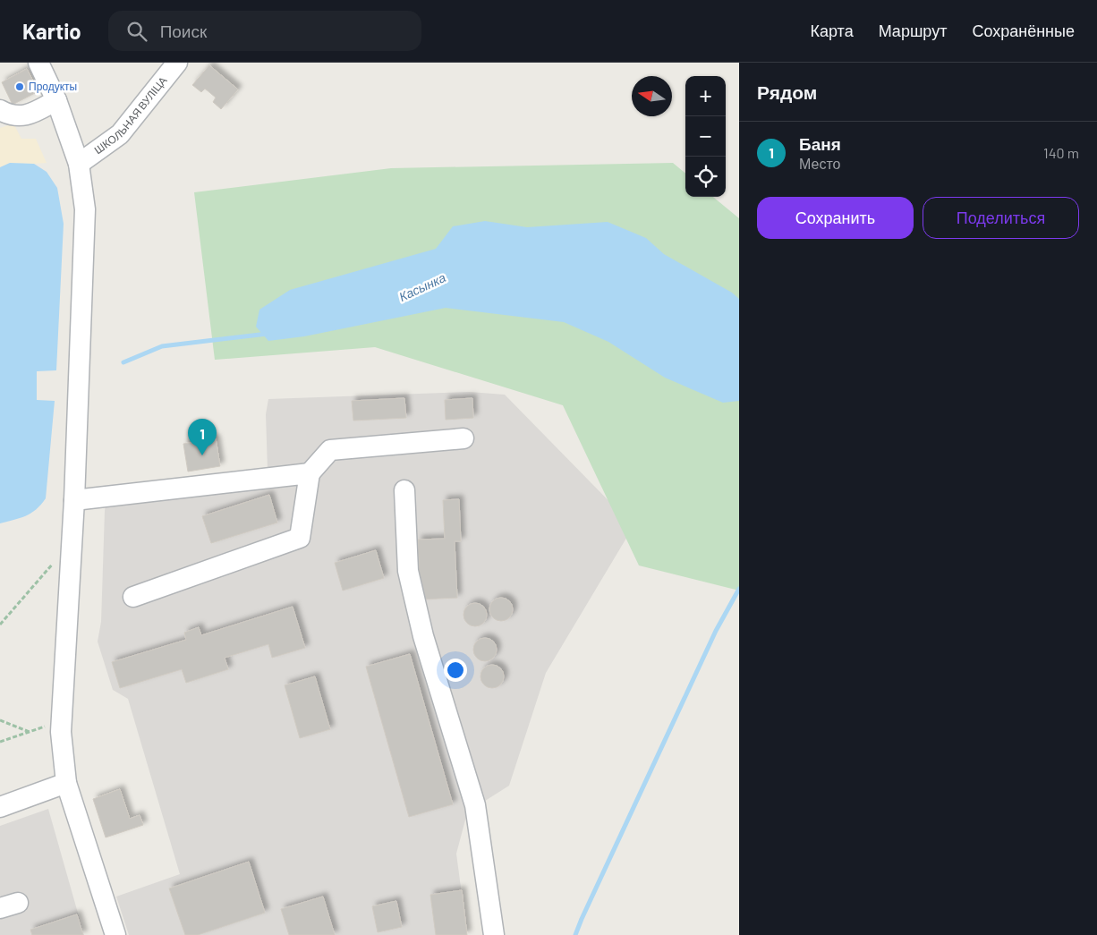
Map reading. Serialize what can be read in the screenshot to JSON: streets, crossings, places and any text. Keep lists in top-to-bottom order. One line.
{"streets":{"street":["ШКОЛЬНАЯ ВУЛІЦА"]},"water":["Касынка"],"places":["Продукты"],"north":"left","page":{"header":"Kartio","search":"Поиск","nav":["Карта","Маршрут","Сохранённые"],"heading":"Рядом","map_buttons":["+","−"],"list":[{"mark":"1","name":"Баня","note":"Место","value":"140 m"}],"buttons":["Сохранить","Поделиться"],"pins":"1"}}
